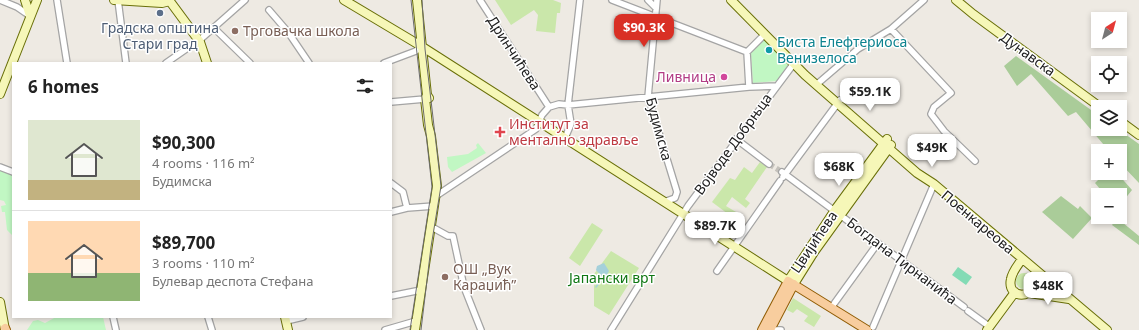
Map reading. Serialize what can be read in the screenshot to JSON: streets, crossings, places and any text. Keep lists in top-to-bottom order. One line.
{"streets":{"main road":["Дунавска","Поенкареова","Цвијићева"],"street":["Дринчићева","Будимска","Војводе Добрњца","Богдана Тирнанића"]},"crossings":[["Војводе Добрњца","Поенкареова"],["Поенкареова","Цвијићева"],["Цвијићева","Богдана Тирнанића"]],"parks":["Јапански врт"],"places":{"other":["Градска општина Стари град","Трговачка школа","Биста Елефтериоса Венизелоса","Ливница","ОШ „Вук Караџић”"],"health":["Институт за ментално здравље"]},"north":"top right","page":{"map_buttons":["+","−"],"price":["$90.3K","$59.1K","$49K","$68K","$89.7K","$48K"],"heading":"6 homes","list":[{"name":"$90,300","note":"4 rooms · 116 m² · Будимска"},{"name":"$89,700","note":"3 rooms · 110 m² · Булевар деспота Стефана"}]}}
